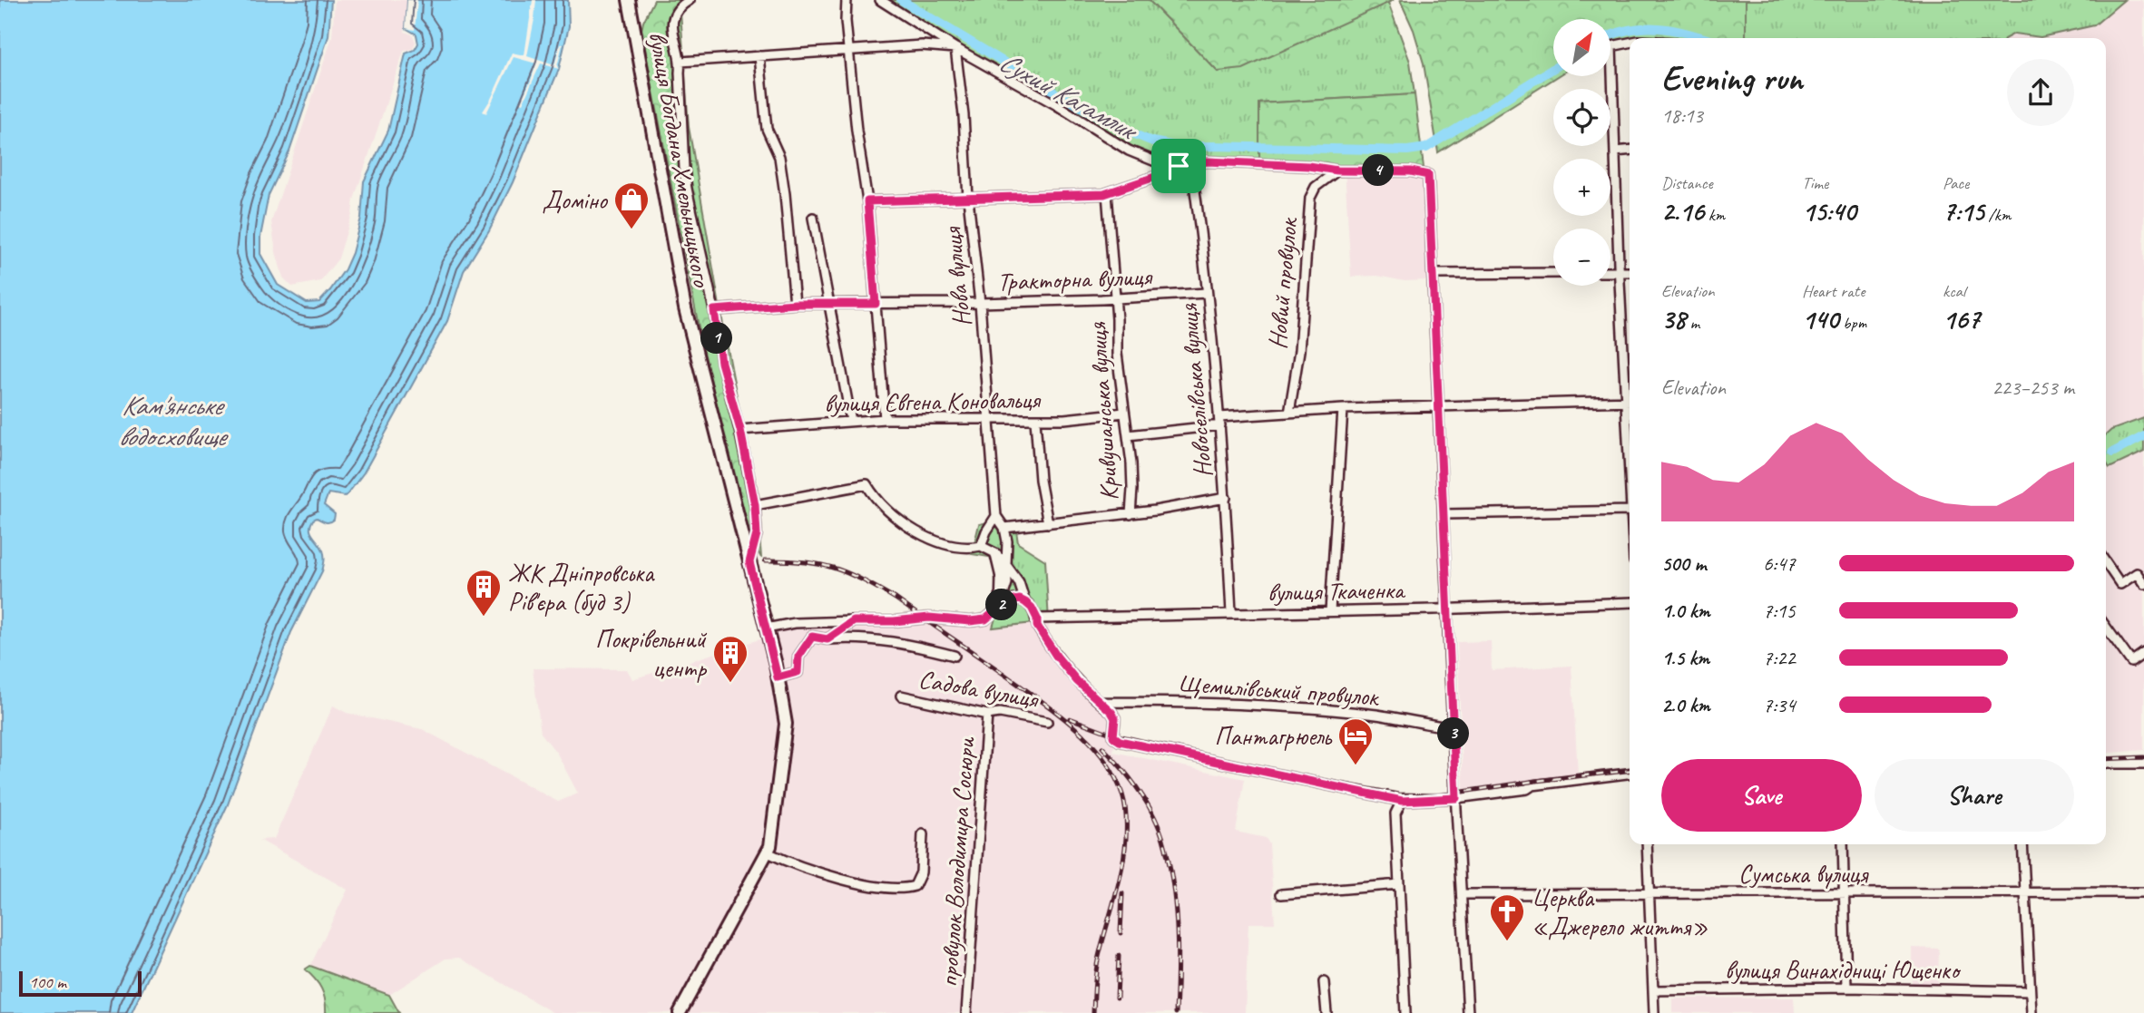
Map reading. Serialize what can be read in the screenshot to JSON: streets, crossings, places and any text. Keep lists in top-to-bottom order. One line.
{"streets":{"main road":["вулиця Богдана Хмельницького"],"street":["Нова вулиця","Тракторна вулиця","Новий провулок","Новоселівська вулиця","вулиця Євгена Коновальця","Кривушанська вулиця","вулиця Ткаченка","Садова вулиця","Щемилівський провулок","провулок Володимира Сосюри","Сумська вулиця","вулиця Винахідниці Ющенко"]},"crossings":[["Нова вулиця","Тракторна вулиця"],["Нова вулиця","вулиця Євгена Коновальця"],["Тракторна вулиця","Новоселівська вулиця"],["Тракторна вулиця","Кривушанська вулиця"],["Новоселівська вулиця","вулиця Ткаченка"],["вулиця Євгена Коновальця","Кривушанська вулиця"],["Садова вулиця","провулок Володимира Сосюри"]],"water":["Сухий Кагамлик","Кам'янське водосховище"],"places":{"shop":["Доміно"],"building":["ЖК Дніпровська Рів'єра (буд 3)","Покрівельний центр"],"hotel":["Пантагрюель"],"church":["Церква «Джерело життя»"]},"scale_bar":"100 m","north":"top right","page":{"map_buttons":["+","−"],"heading":["Evening run","18:13"],"stats":[["Distance","2.16 km"],["Time","15:40"],["Pace","7:15 /km"],["Elevation","38 m"],["Heart rate","140 bpm"],["kcal","167"]],"pins":["4","1","2","3"],"chart":["Elevation","223–253 m"],"list":[{"name":"500 m","note":"6:47"},{"name":"1.0 km","note":"7:15"},{"name":"1.5 km","note":"7:22"},{"name":"2.0 km","note":"7:34"}],"buttons":["Save","Share"],"scale":"100 m"}}
